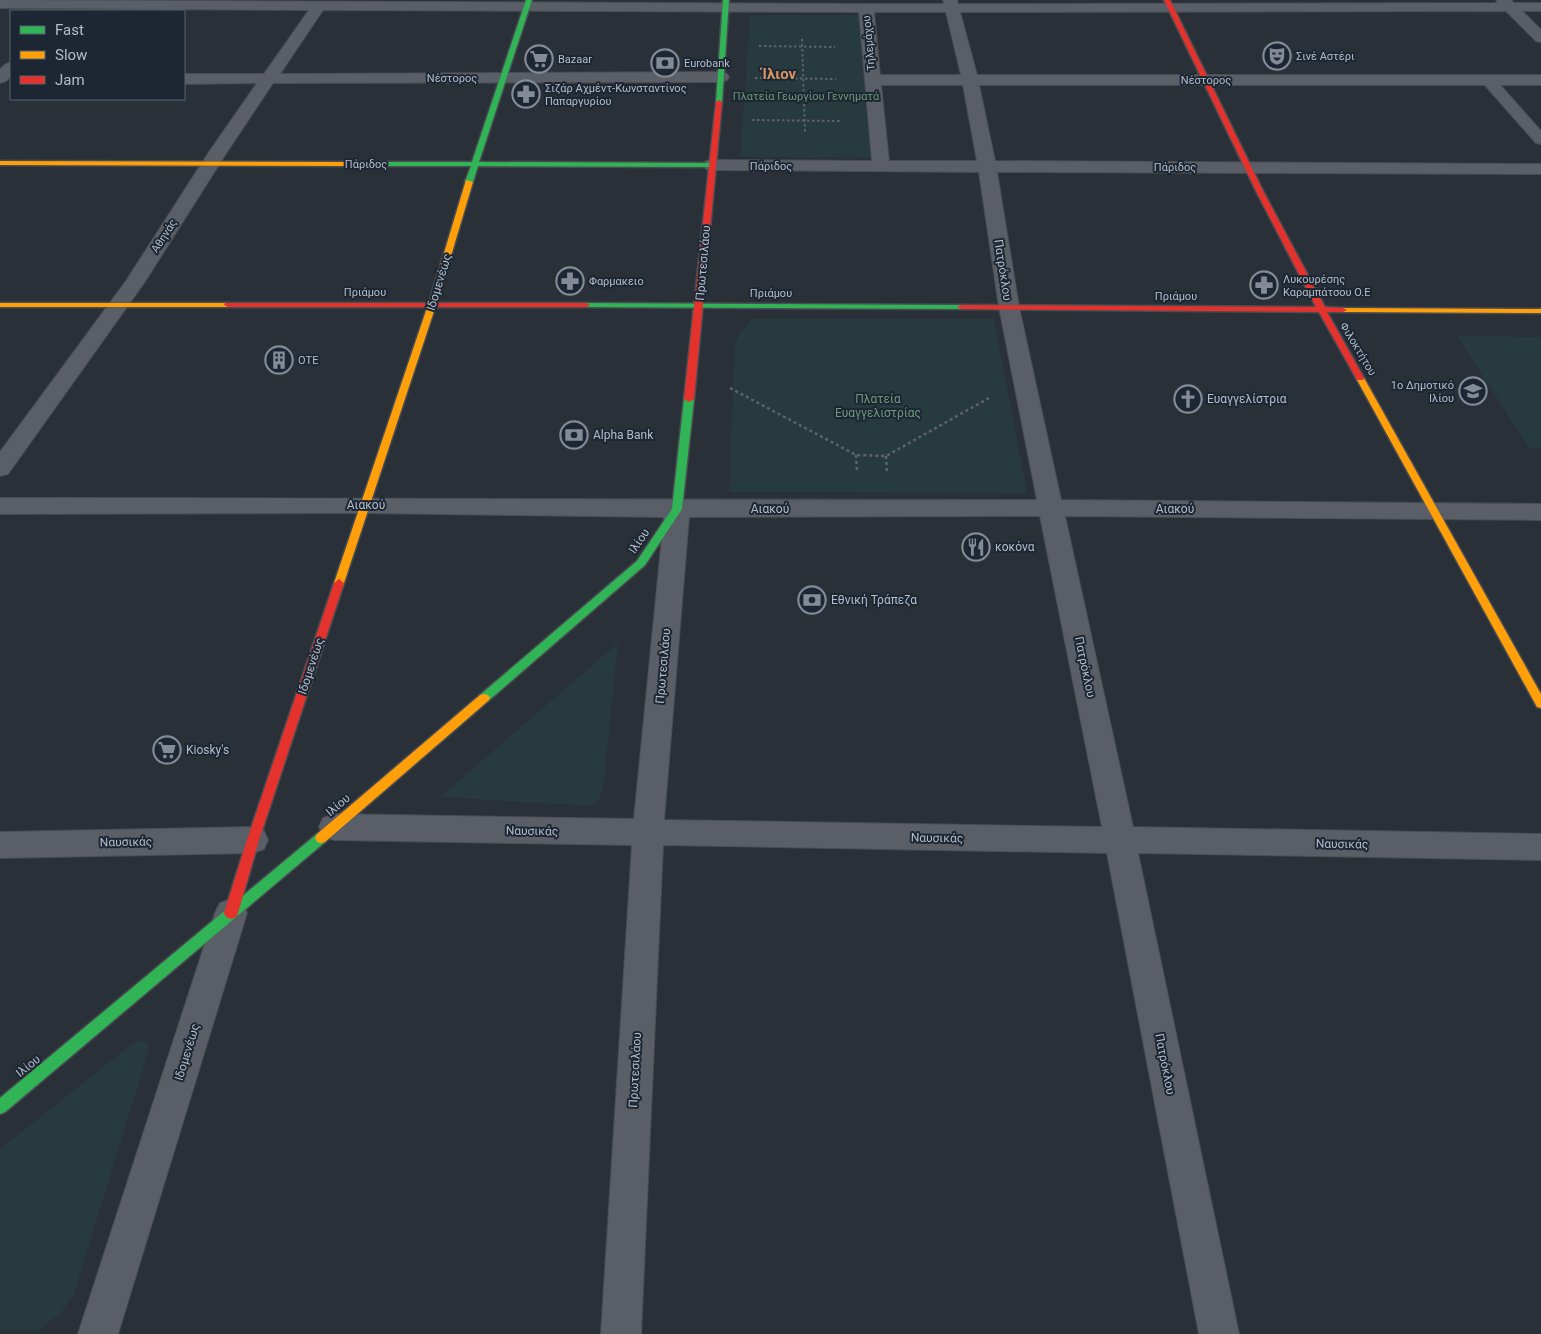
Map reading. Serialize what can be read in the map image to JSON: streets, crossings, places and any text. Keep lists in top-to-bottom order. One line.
{"streets":{"street":["Τηλεμάχου","Νέστορος","Πάριδος","Αθηνάς","Πρωτεσιλάου","Πατρόκλου","Ιδομενέως","Πριάμου","Φιλοκτήτου","Αιακού","Ιλίου","Ναυσικάς"]},"crossings":[["Τηλεμάχου","Νέστορος"],["Τηλεμάχου","Πάριδος"],["Νέστορος","Αθηνάς"],["Νέστορος","Πρωτεσιλάου"],["Νέστορος","Πατρόκλου"],["Νέστορος","Ιδομενέως"],["Νέστορος","Φιλοκτήτου"],["Πάριδος","Αθηνάς"],["Πάριδος","Πρωτεσιλάου"],["Πάριδος","Πατρόκλου"],["Πάριδος","Ιδομενέως"],["Πάριδος","Φιλοκτήτου"],["Αθηνάς","Πριάμου"],["Πρωτεσιλάου","Πριάμου"],["Πρωτεσιλάου","Αιακού"],["Πρωτεσιλάου","Ιλίου"],["Πρωτεσιλάου","Ναυσικάς"],["Πατρόκλου","Πριάμου"],["Πατρόκλου","Αιακού"],["Πατρόκλου","Ναυσικάς"],["Ιδομενέως","Πριάμου"],["Ιδομενέως","Αιακού"],["Ιδομενέως","Ιλίου"],["Ιδομενέως","Ναυσικάς"],["Πριάμου","Φιλοκτήτου"],["Φιλοκτήτου","Αιακού"],["Αιακού","Ιλίου"],["Ιλίου","Ναυσικάς"]],"districts":["Ίλιον"],"parks":["Πλατεία Γεωργίου Γεννηματά","Πλατεία Ευαγγελιστρίας"],"places":{"theatre":["Σινέ Αστέρι"],"supermarket":["Bazaar","Kiosky's"],"bank":["Eurobank","Alpha Bank","Εθνική Τράπεζα"],"pharmacy":["Σιζάρ Αχμέντ-Κωνσταντίνος Παπαργυρίου","Φαρμακειο","Λυκουρέσης Καραμπάτσου Ο.Ε"],"building":["ΟΤΕ"],"school or university":["1ο Δημοτικό Ιλίου"],"church":["Ευαγγελίστρια"],"restaurant":["κοκόνα"]},"legend":["Fast","Slow","Jam"]}
